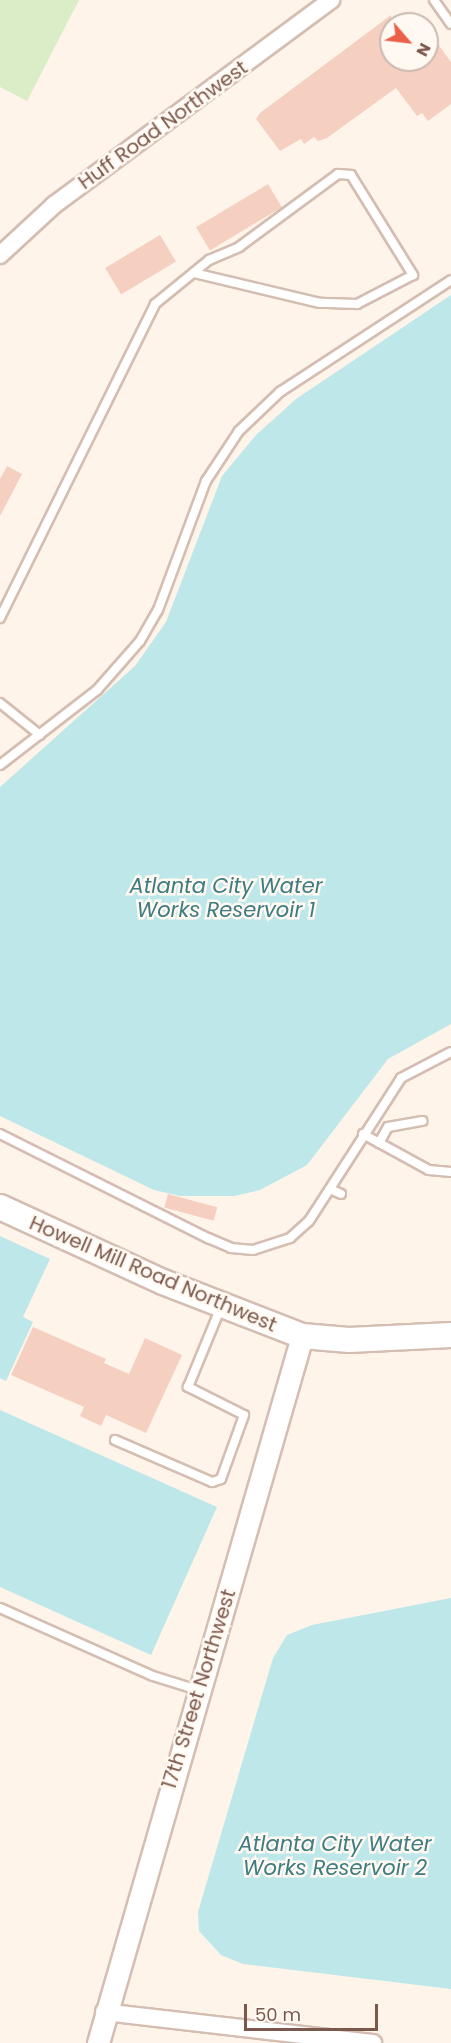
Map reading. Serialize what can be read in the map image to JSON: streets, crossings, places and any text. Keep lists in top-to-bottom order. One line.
{"streets":{"main road":["Howell Mill Road Northwest"],"street":["Huff Road Northwest","17th Street Northwest"]},"crossings":[["Howell Mill Road Northwest","17th Street Northwest"]],"water":["Atlanta City Water Works Reservoir 1","Atlanta City Water Works Reservoir 2"],"scale_bar":"50 m","north":"bottom right"}
